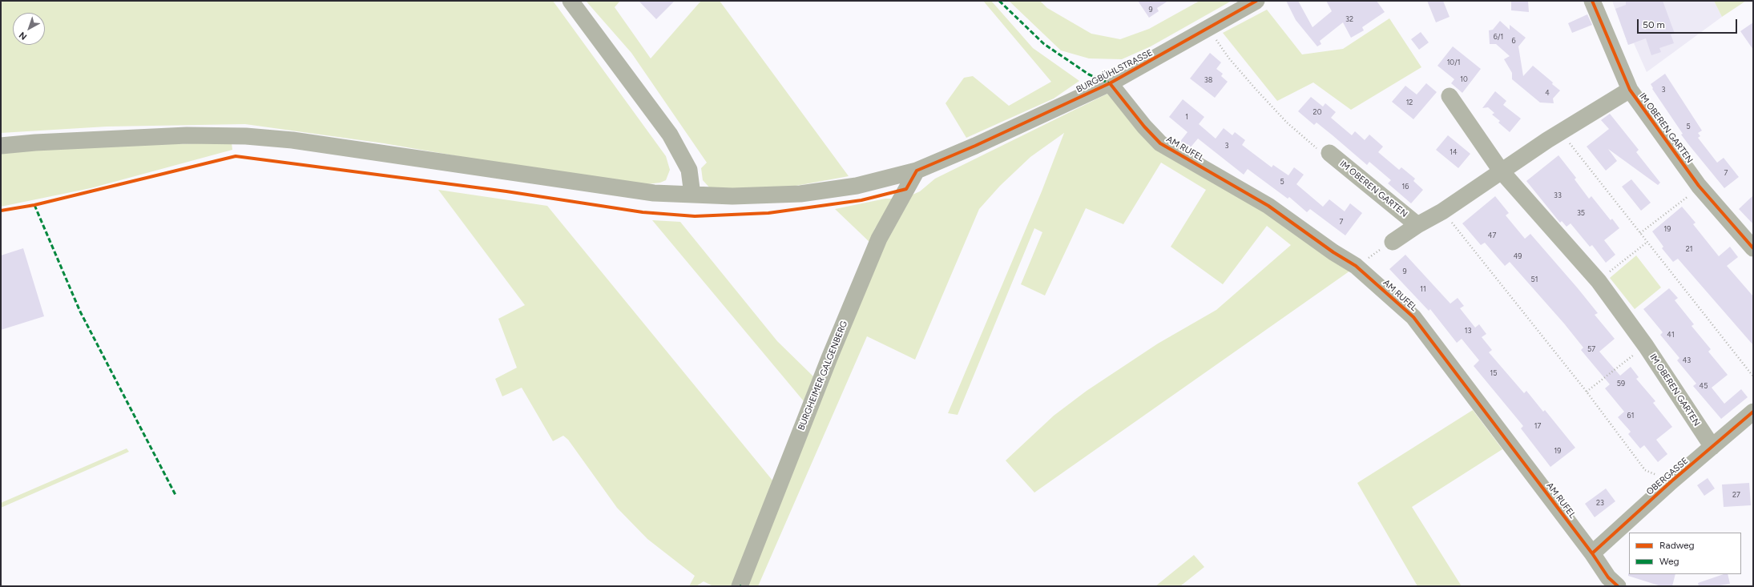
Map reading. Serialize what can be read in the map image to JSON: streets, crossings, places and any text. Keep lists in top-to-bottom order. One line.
{"streets":{"street":["BURGBÜHLSTRASSE","IM OBEREN GARTEN","AM RUFEL","BURGHEIMER GALGENBERG","OBERGASSE"]},"crossings":[["BURGBÜHLSTRASSE","AM RUFEL"],["BURGBÜHLSTRASSE","BURGHEIMER GALGENBERG"],["IM OBEREN GARTEN","OBERGASSE"],["AM RUFEL","OBERGASSE"]],"house_numbers":["9","32","6/1","6","10/1","10","38","3","4","12","20","1","5","3","14","7","5","16","33","35","7","19","47","21","49","9","51","11","13","41","57","43","15","59","45","61","17","19","27","23"],"legend":["Radweg","Weg"],"scale_bar":"50 m","north":"bottom left"}
